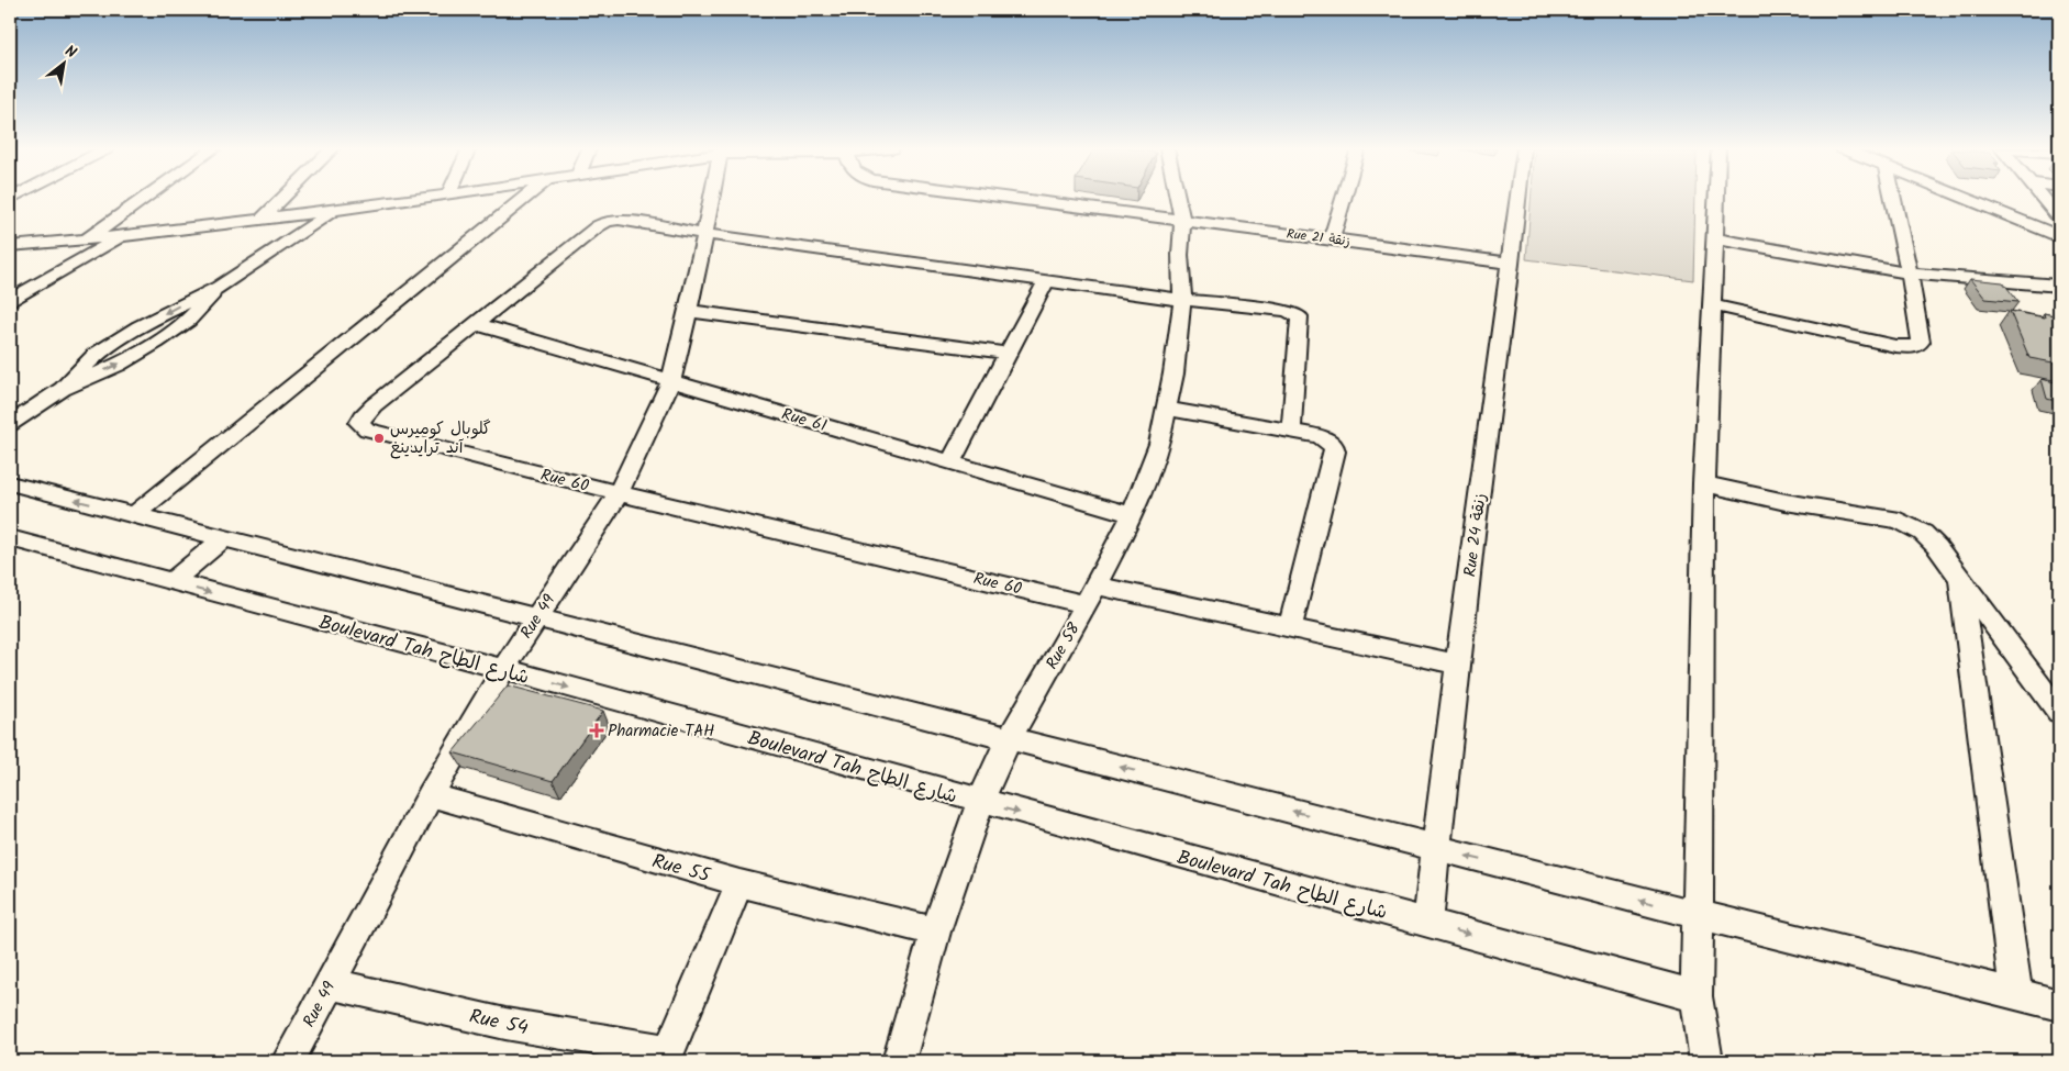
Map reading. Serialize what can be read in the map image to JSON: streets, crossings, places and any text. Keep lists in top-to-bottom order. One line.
{"streets":{"street":["Rue 21 زنقة","Rue 61","Rue 60","Rue 24 زنقة","Rue 49","Rue 58","Boulevard Tah شارع الطاح","Rue 55","Rue 54"]},"crossings":[["Rue 21 زنقة","Rue 24 زنقة"],["Rue 21 زنقة","Rue 58"],["Rue 61","Rue 60"],["Rue 61","Rue 49"],["Rue 61","Rue 58"],["Rue 60","Rue 24 زنقة"],["Rue 60","Rue 49"],["Rue 60","Rue 58"],["Rue 24 زنقة","Boulevard Tah شارع الطاح"],["Rue 49","Boulevard Tah شارع الطاح"],["Rue 49","Rue 55"],["Rue 49","Rue 54"],["Rue 58","Boulevard Tah شارع الطاح"],["Rue 58","Rue 55"],["Rue 55","Rue 54"]],"places":{"other":["گلوبال كوميرس آند ترايدينغ"],"health":["Pharmacie TAH"]},"north":"top right"}
